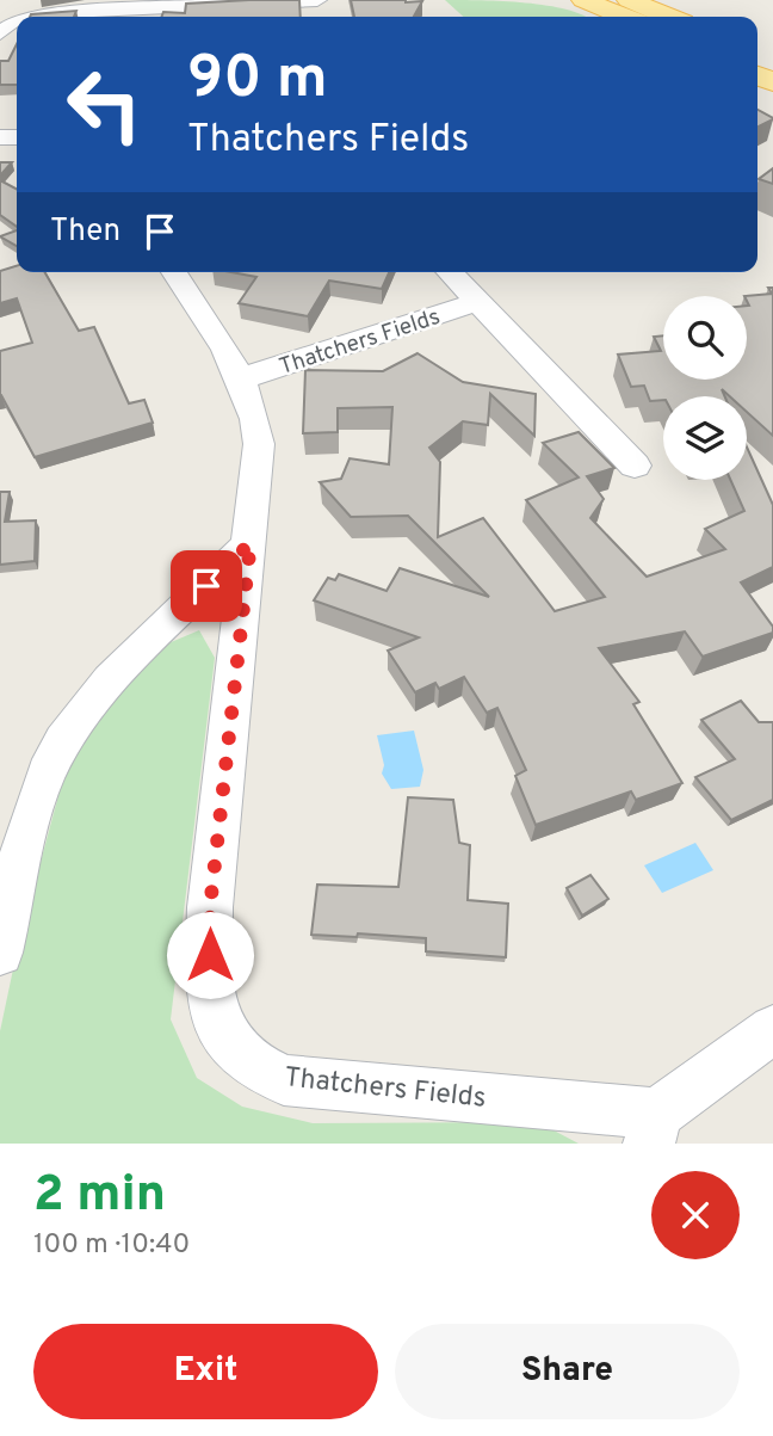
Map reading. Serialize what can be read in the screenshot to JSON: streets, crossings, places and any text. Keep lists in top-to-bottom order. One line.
{"streets":{"street":["Thatchers Fields"]},"page":{"turn":["90 m","Thatchers Fields"],"then":"Then","heading":["2 min","100 m · 10:40"],"buttons":["Exit","Share"]}}
